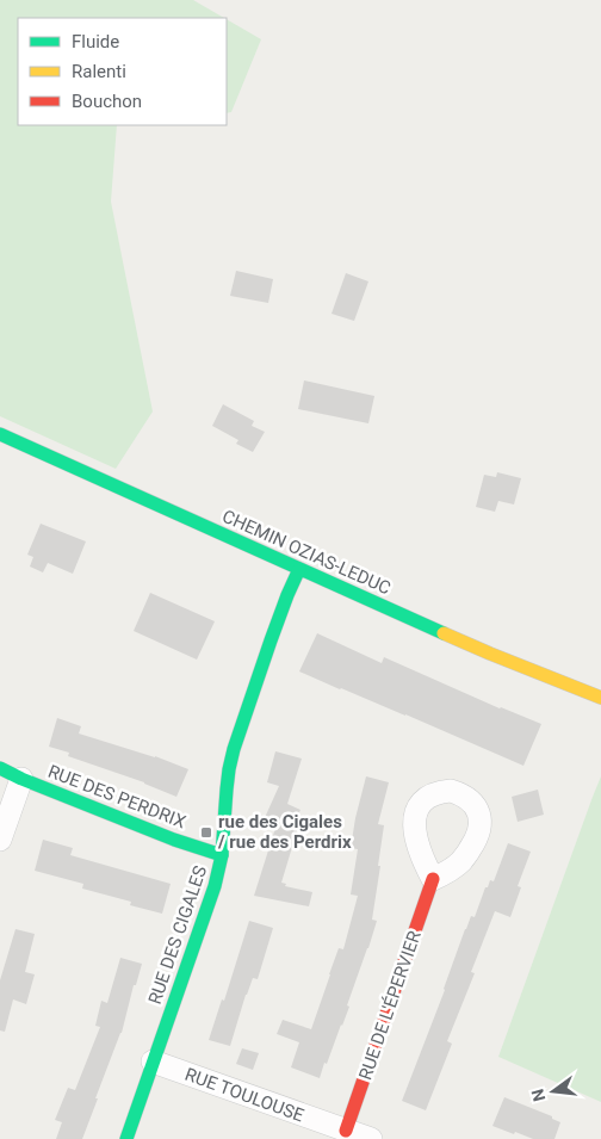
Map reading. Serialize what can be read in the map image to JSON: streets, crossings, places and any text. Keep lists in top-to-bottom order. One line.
{"streets":{"street":["CHEMIN OZIAS-LEDUC","RUE DES PERDRIX","RUE DES CIGALES","RUE DE L'ÉPERVIER","RUE TOULOUSE"]},"crossings":[["CHEMIN OZIAS-LEDUC","RUE DES CIGALES"],["RUE DES PERDRIX","RUE DES CIGALES"],["RUE DES CIGALES","RUE TOULOUSE"],["RUE DE L'ÉPERVIER","RUE TOULOUSE"]],"places":{"transit":["rue des Cigales / rue des Perdrix"]},"legend":["Fluide","Ralenti","Bouchon"],"north":"left"}
